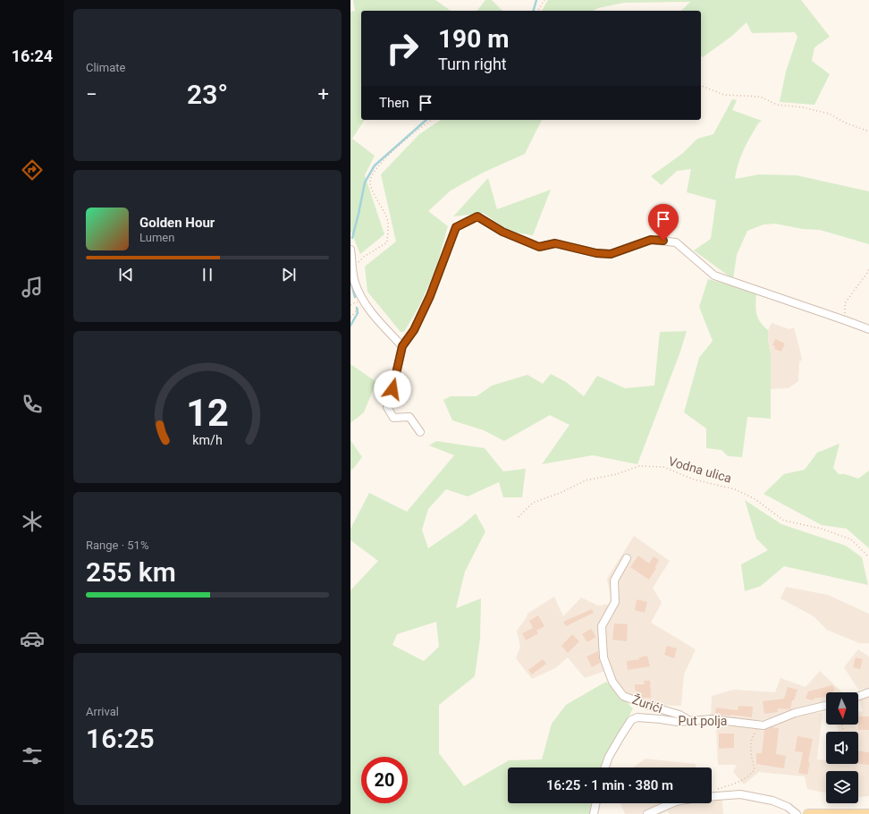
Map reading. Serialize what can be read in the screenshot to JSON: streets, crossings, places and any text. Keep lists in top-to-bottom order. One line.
{"streets":{"street":["Žurići","Put polja"],"path":["Vodna ulica"]},"crossings":[["Žurići","Put polja"]],"north":"bottom","page":{"tabs":"16:24","tile":["Climate",["Range · 51%","255 km"],["Arrival","16:25"]],"turn":["190 m","Turn right"],"heat":["−","23°","+"],"then":"Then","song":["Golden Hour","Lumen"],"limit":"20","trip":"16:25 · 1 min · 380 m","gauge":["12","km/h"]}}
